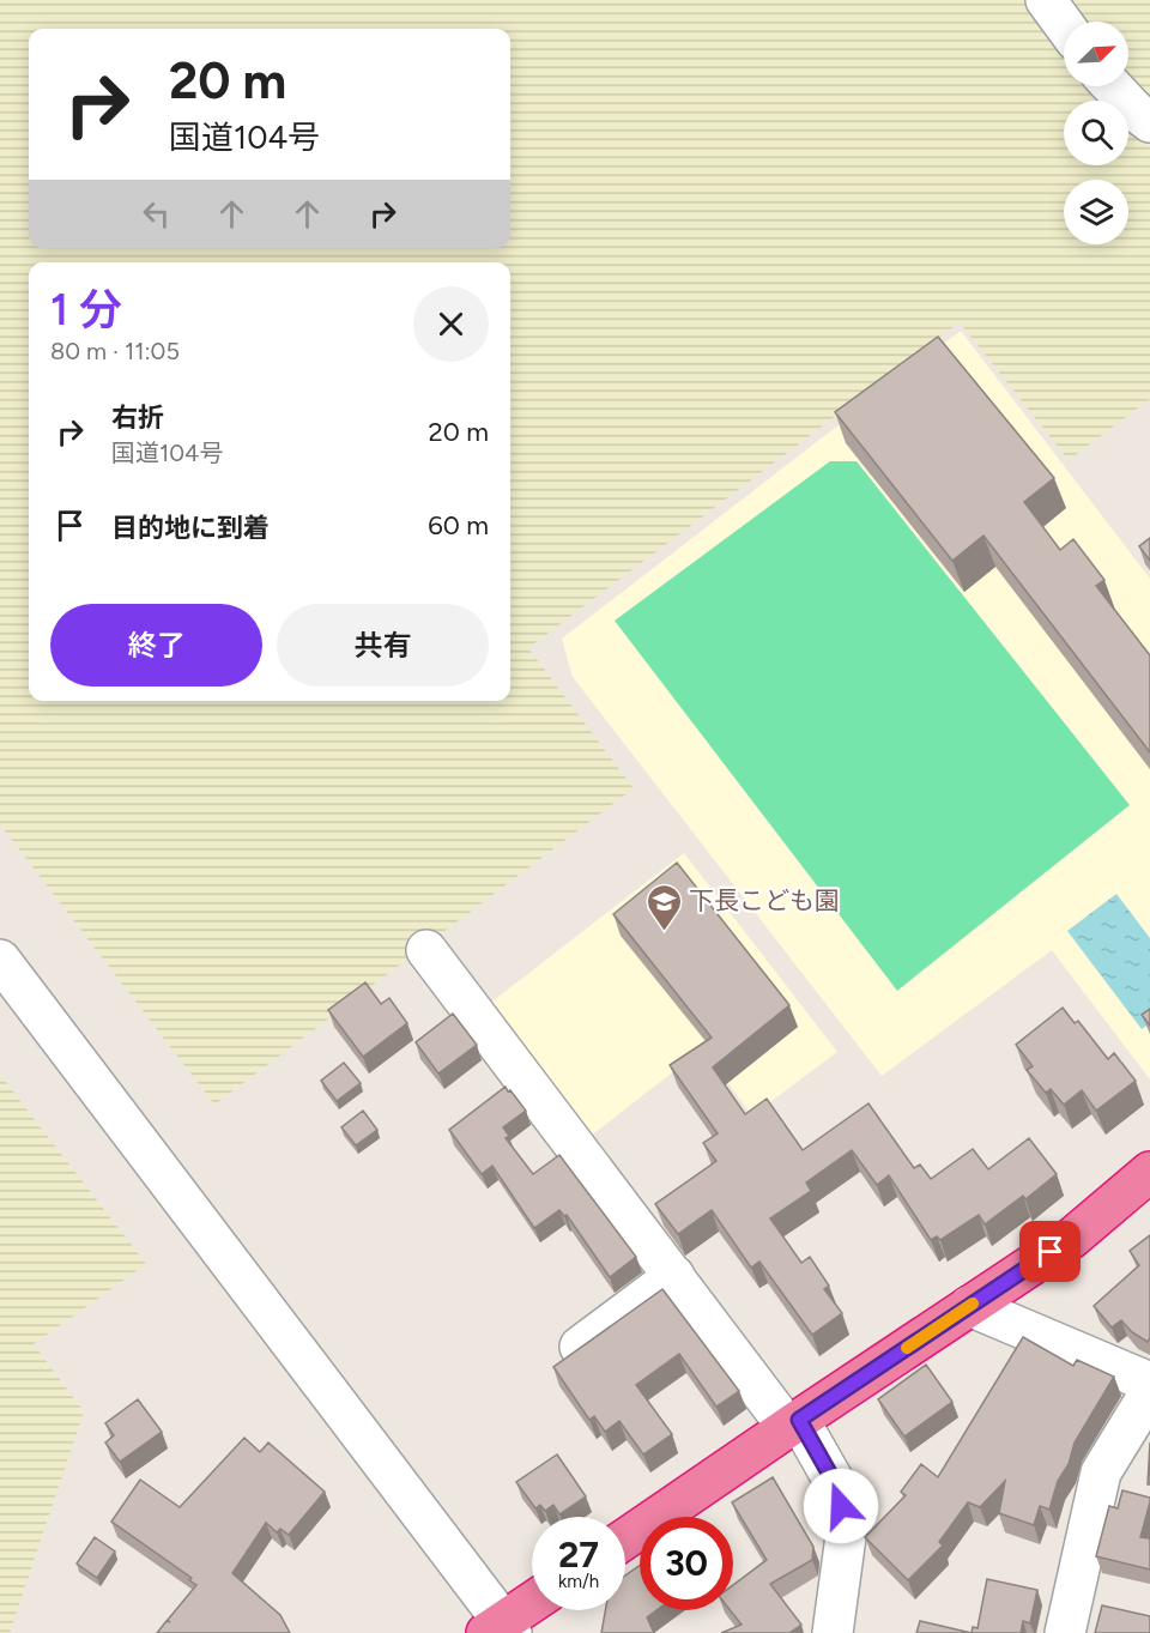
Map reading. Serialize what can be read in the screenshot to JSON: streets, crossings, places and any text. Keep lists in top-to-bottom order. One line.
{"places":{"school or university":["下長こども園"]},"north":"top right","page":{"turn":["20 m","国道104号"],"heading":["1 分","80 m · 11:05"],"list":[{"name":"右折","note":"国道104号","value":"20 m"},{"name":"目的地に到着","value":"60 m"}],"buttons":["終了","共有"],"speed":"27 km/h","limit":"30"}}
